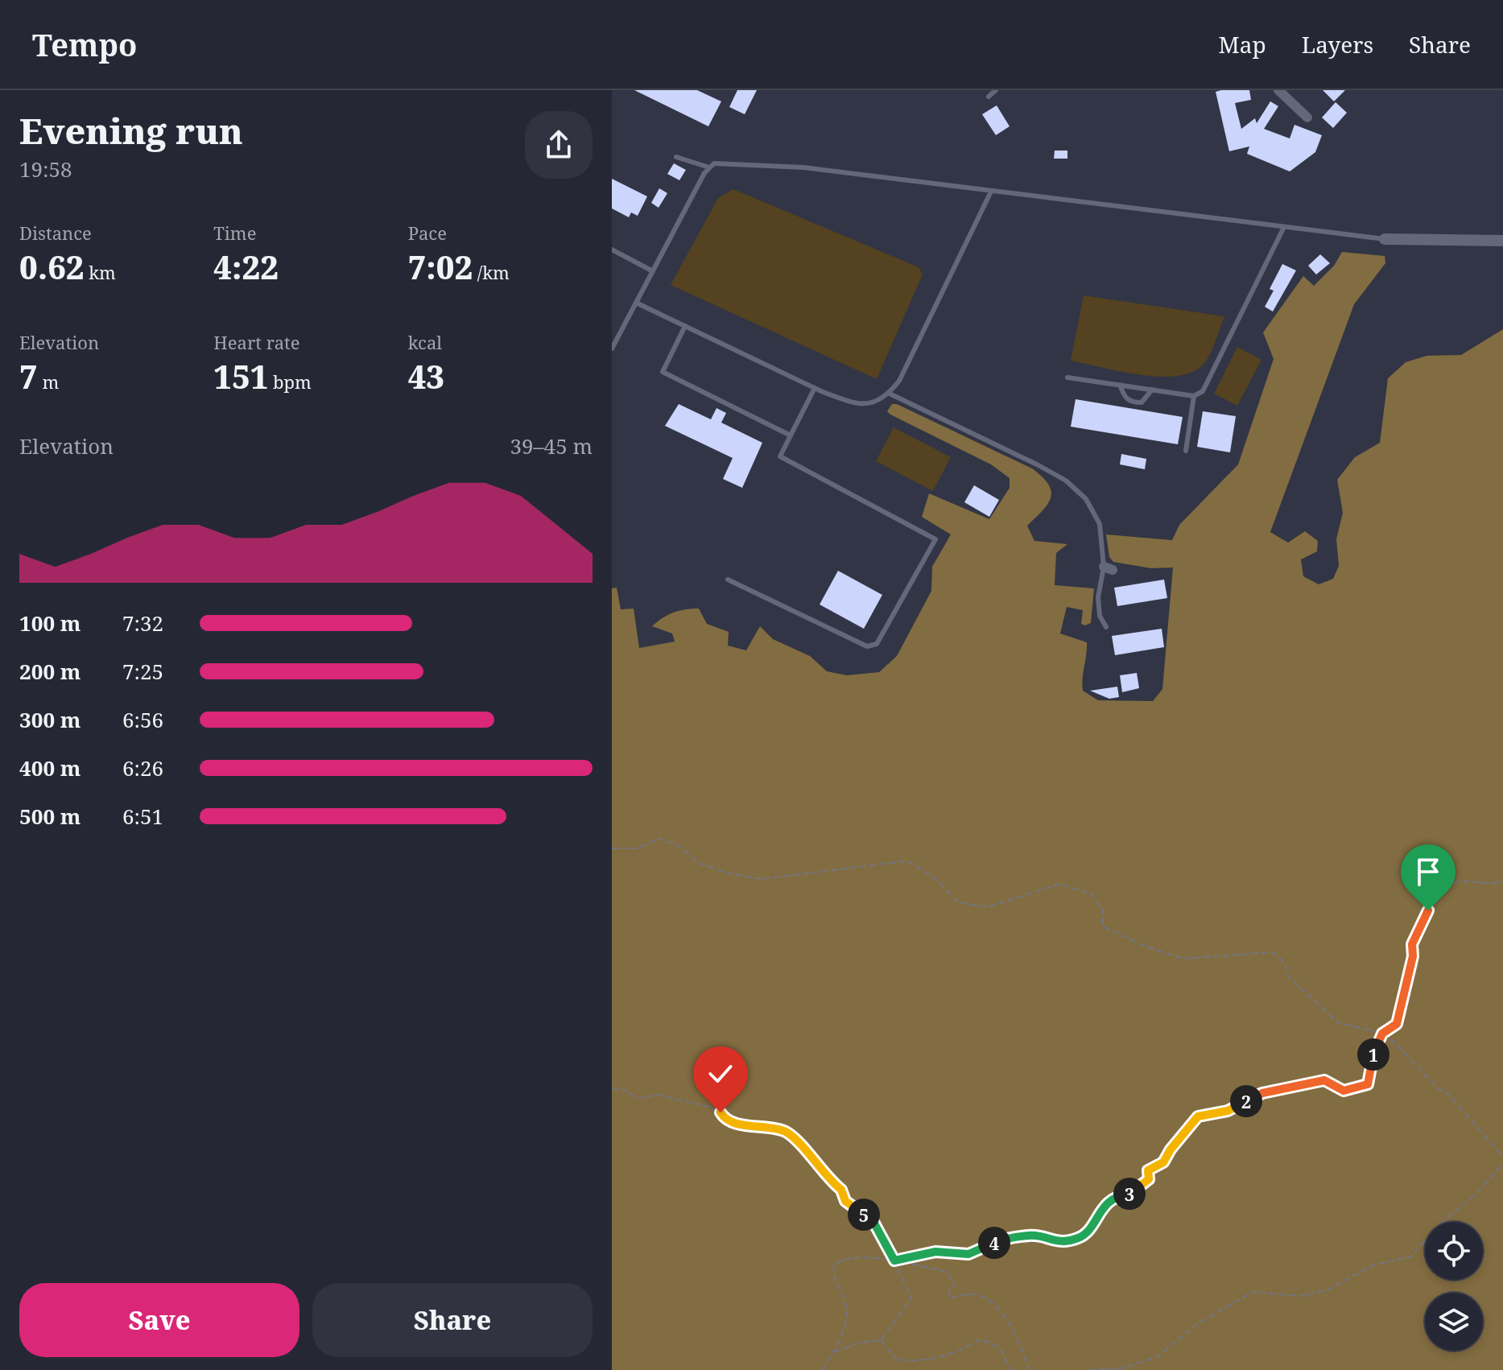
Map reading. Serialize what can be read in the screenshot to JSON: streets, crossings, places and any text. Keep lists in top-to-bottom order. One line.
{"page":{"header":"Tempo","nav":["Map","Layers","Share"],"heading":["Evening run","19:58"],"stats":[["Distance","0.62 km"],["Time","4:22"],["Pace","7:02 /km"],["Elevation","7 m"],["Heart rate","151 bpm"],["kcal","43"]],"chart":["Elevation","39–45 m"],"list":[{"name":"100 m","note":"7:32"},{"name":"200 m","note":"7:25"},{"name":"300 m","note":"6:56"},{"name":"400 m","note":"6:26"},{"name":"500 m","note":"6:51"}],"pins":["1","2","3","5","4"],"buttons":["Save","Share"]}}
